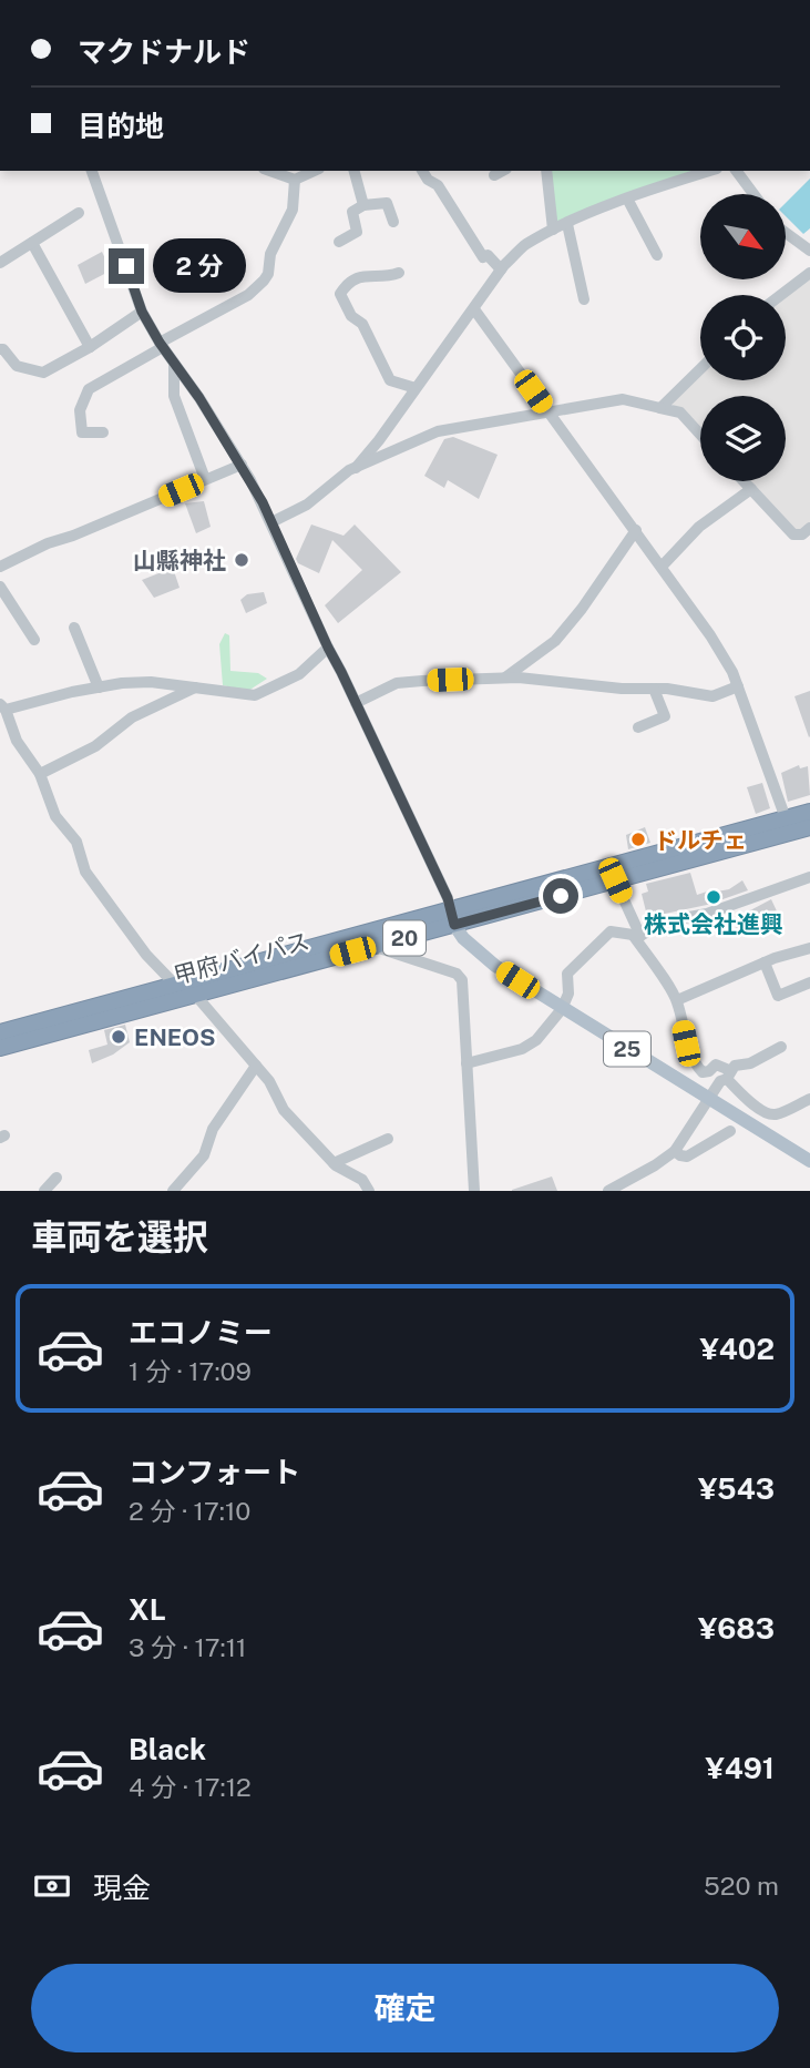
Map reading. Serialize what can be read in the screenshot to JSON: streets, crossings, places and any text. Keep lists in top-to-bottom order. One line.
{"streets":{"highway":["20","甲府バイパス"],"main road":["25"]},"crossings":[["甲府バイパス","25"]],"places":["山縣神社","ドルチェ","株式会社進興","ENEOS"],"north":"bottom right","page":{"banner":["マクドナルド","目的地"],"bubble":"2 分","heading":"車両を選択","list":[{"name":"エコノミー","note":"1 分 · 17:09","value":"¥402"},{"name":"コンフォート","note":"2 分 · 17:10","value":"¥543"},{"name":"XL","note":"3 分 · 17:11","value":"¥683"},{"name":"Black","note":"4 分 · 17:12","value":"¥491"}],"pay":["現金","520 m"],"buttons":"確定"}}
